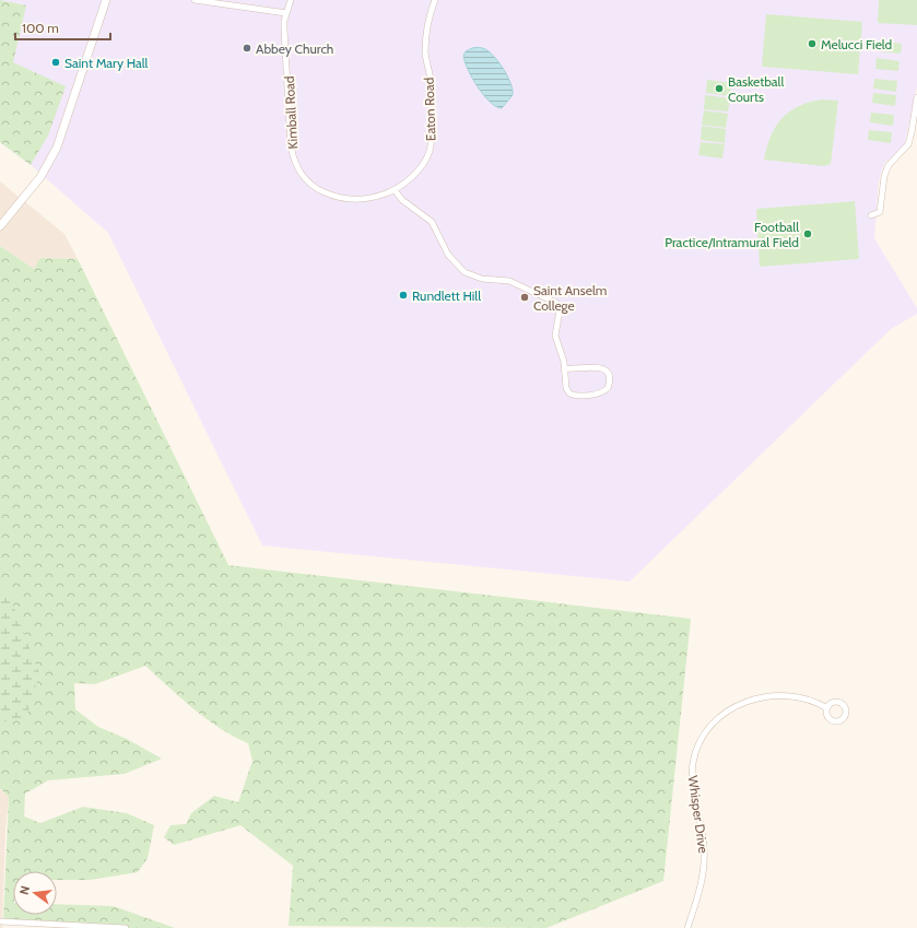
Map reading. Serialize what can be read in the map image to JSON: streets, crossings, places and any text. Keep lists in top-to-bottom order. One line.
{"streets":{"street":["Eaton Road","Kimball Road","Whisper Drive"]},"crossings":[["Eaton Road","Kimball Road"]],"places":["Melucci Field","Abbey Church","Saint Mary Hall","Basketball Courts","Football Practice/Intramural Field","Rundlett Hill","Saint Anselm College"],"scale_bar":"100 m","north":"left"}
